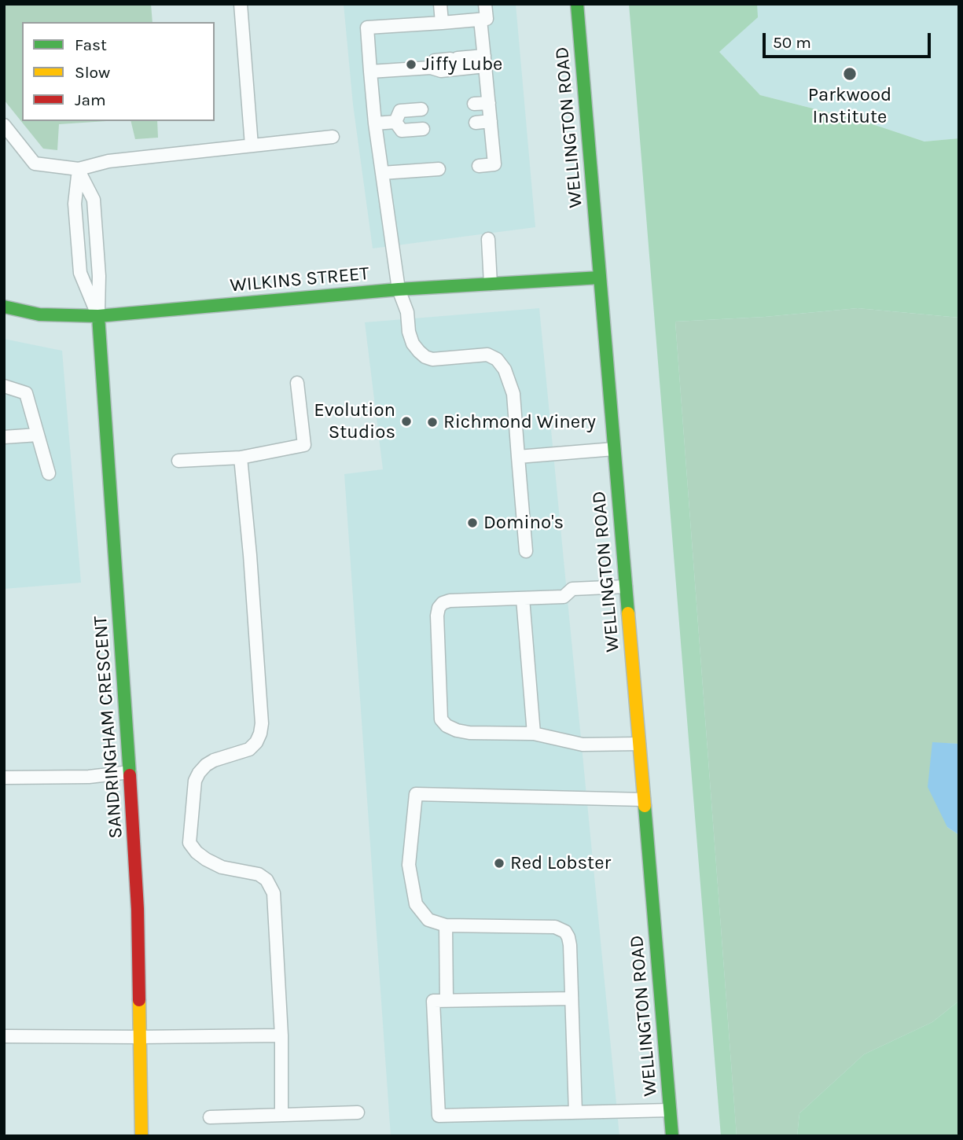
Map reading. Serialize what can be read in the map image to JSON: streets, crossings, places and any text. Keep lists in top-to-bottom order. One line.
{"streets":{"street":["WELLINGTON ROAD","WILKINS STREET","SANDRINGHAM CRESCENT"]},"crossings":[["WELLINGTON ROAD","WILKINS STREET"],["WILKINS STREET","SANDRINGHAM CRESCENT"]],"places":["Jiffy Lube","Parkwood Institute","Evolution Studios","Richmond Winery","Domino's","Red Lobster"],"legend":["Fast","Slow","Jam"],"scale_bar":"50 m"}
